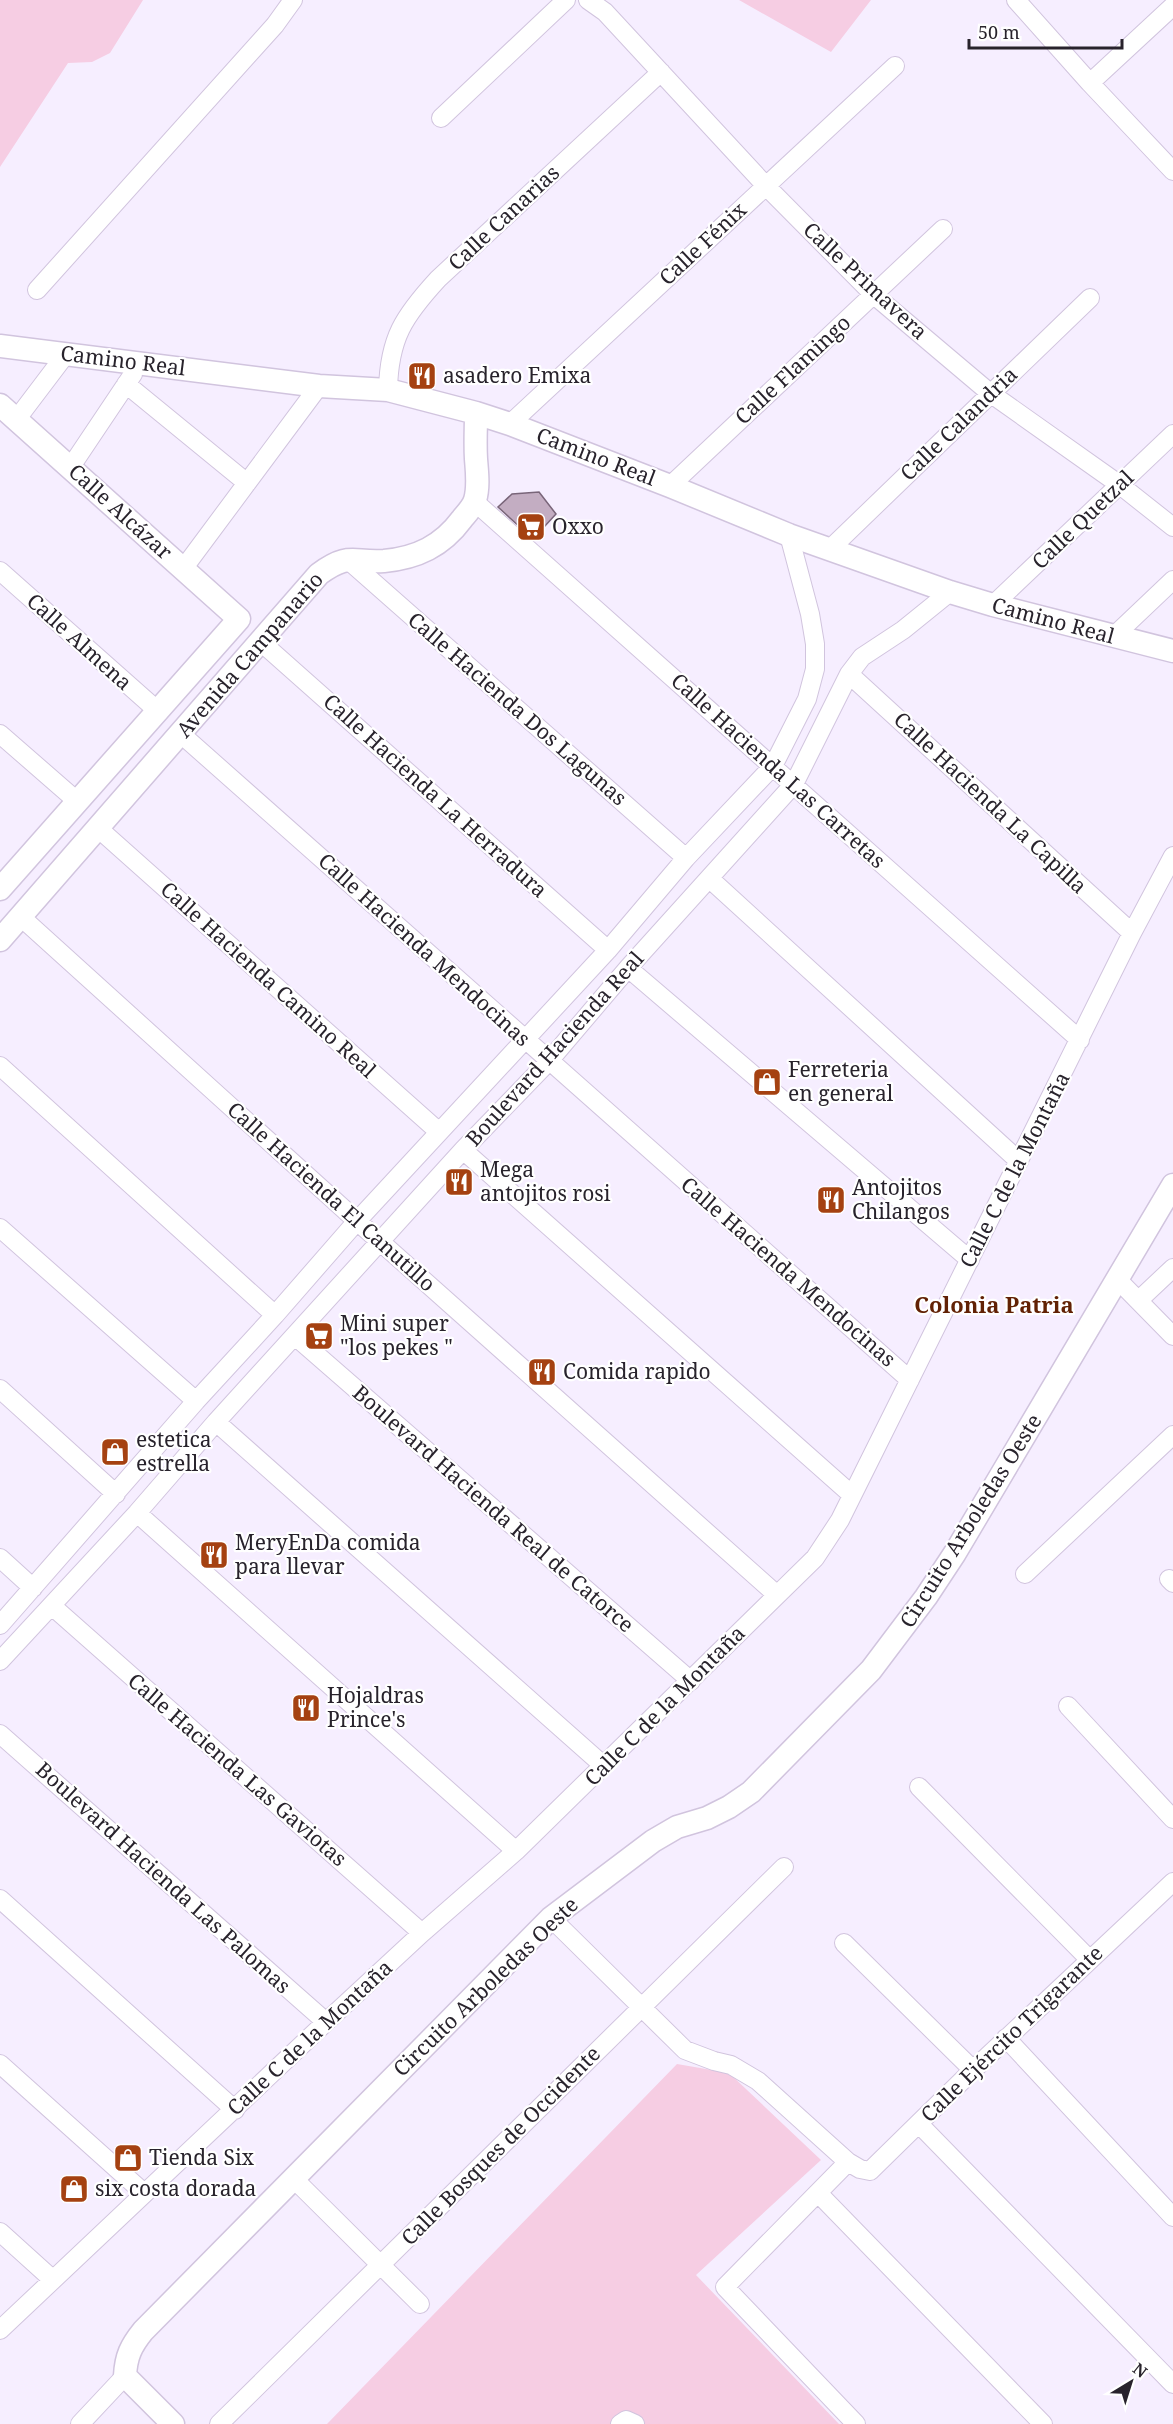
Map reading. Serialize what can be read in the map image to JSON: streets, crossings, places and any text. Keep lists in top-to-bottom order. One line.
{"streets":{"street":["Calle Canarias","Calle Fénix","Calle Primavera","Camino Real","Calle Flamingo","Calle Calandria","Calle Alcázar","Calle Quetzal","Calle Almena","Avenida Campanario","Calle Hacienda Dos Lagunas","Calle Hacienda Las Carretas","Calle Hacienda La Herradura","Calle Hacienda La Capilla","Calle Hacienda Mendocinas","Calle Hacienda Camino Real","Boulevard Hacienda Real","Calle C de la Montaña","Calle Hacienda El Canutillo","Boulevard Hacienda Real de Catorce","Circuito Arboledas Oeste","Calle Hacienda Las Gaviotas","Boulevard Hacienda Las Palomas","Calle Ejército Trigarante","Calle Bosques de Occidente"]},"crossings":[["Calle Canarias","Calle Primavera"],["Calle Canarias","Camino Real"],["Calle Fénix","Calle Primavera"],["Calle Fénix","Camino Real"],["Calle Primavera","Calle Flamingo"],["Calle Primavera","Calle Calandria"],["Calle Primavera","Calle Quetzal"],["Camino Real","Calle Flamingo"],["Camino Real","Calle Calandria"],["Camino Real","Calle Quetzal"],["Camino Real","Boulevard Hacienda Real"],["Calle Alcázar","Avenida Campanario"],["Calle Almena","Avenida Campanario"],["Avenida Campanario","Calle Hacienda Dos Lagunas"],["Avenida Campanario","Calle Hacienda Las Carretas"],["Avenida Campanario","Calle Hacienda La Herradura"],["Avenida Campanario","Calle Hacienda Mendocinas"],["Avenida Campanario","Calle Hacienda Camino Real"],["Avenida Campanario","Calle Hacienda El Canutillo"],["Calle Hacienda Dos Lagunas","Boulevard Hacienda Real"],["Calle Hacienda Las Carretas","Boulevard Hacienda Real"],["Calle Hacienda Las Carretas","Calle C de la Montaña"],["Calle Hacienda La Herradura","Boulevard Hacienda Real"],["Calle Hacienda La Capilla","Boulevard Hacienda Real"],["Calle Hacienda La Capilla","Calle C de la Montaña"],["Calle Hacienda Mendocinas","Boulevard Hacienda Real"],["Calle Hacienda Mendocinas","Calle C de la Montaña"],["Calle Hacienda Camino Real","Boulevard Hacienda Real"],["Boulevard Hacienda Real","Calle Hacienda El Canutillo"],["Boulevard Hacienda Real","Boulevard Hacienda Real de Catorce"],["Boulevard Hacienda Real","Calle Hacienda Las Gaviotas"],["Calle C de la Montaña","Calle Hacienda El Canutillo"],["Calle C de la Montaña","Boulevard Hacienda Real de Catorce"],["Calle C de la Montaña","Calle Hacienda Las Gaviotas"],["Calle C de la Montaña","Boulevard Hacienda Las Palomas"]],"districts":["Colonia Patria"],"places":{"restaurant":["asadero Emixa","Mega antojitos rosi","Antojitos Chilangos","Comida rapido","MeryEnDa comida para llevar","Hojaldras Prince's"],"supermarket":["Oxxo","Mini super \"los pekes \""],"shop":["Ferreteria en general","estetica estrella","Tienda Six","six costa dorada"]},"scale_bar":"50 m","north":"top right"}
